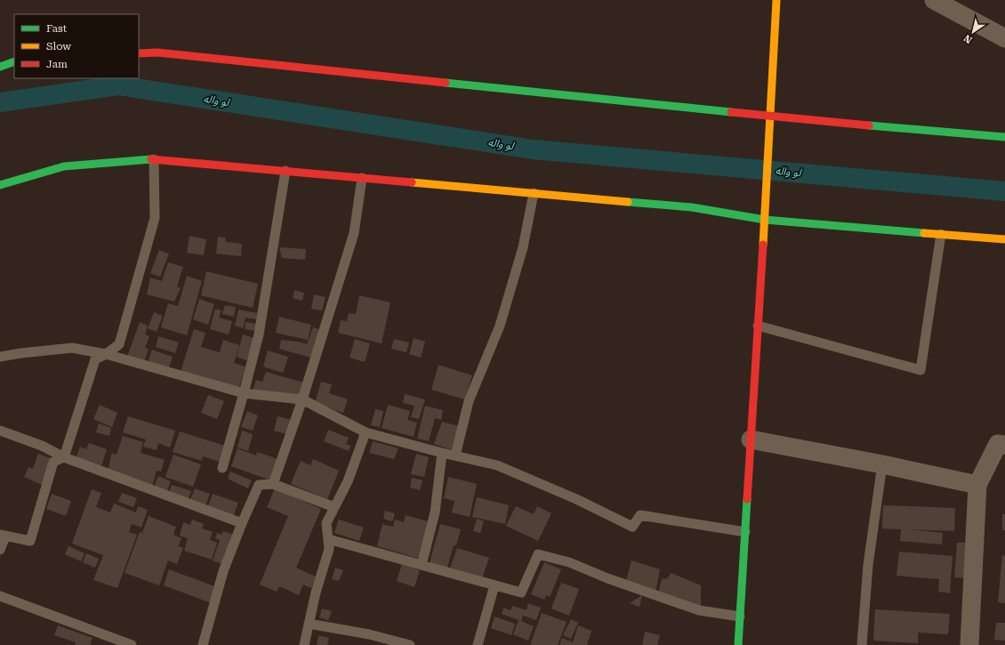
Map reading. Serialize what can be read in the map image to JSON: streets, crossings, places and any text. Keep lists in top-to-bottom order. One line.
{"water":["لو واله"],"legend":["Fast","Slow","Jam"],"north":"bottom left"}
